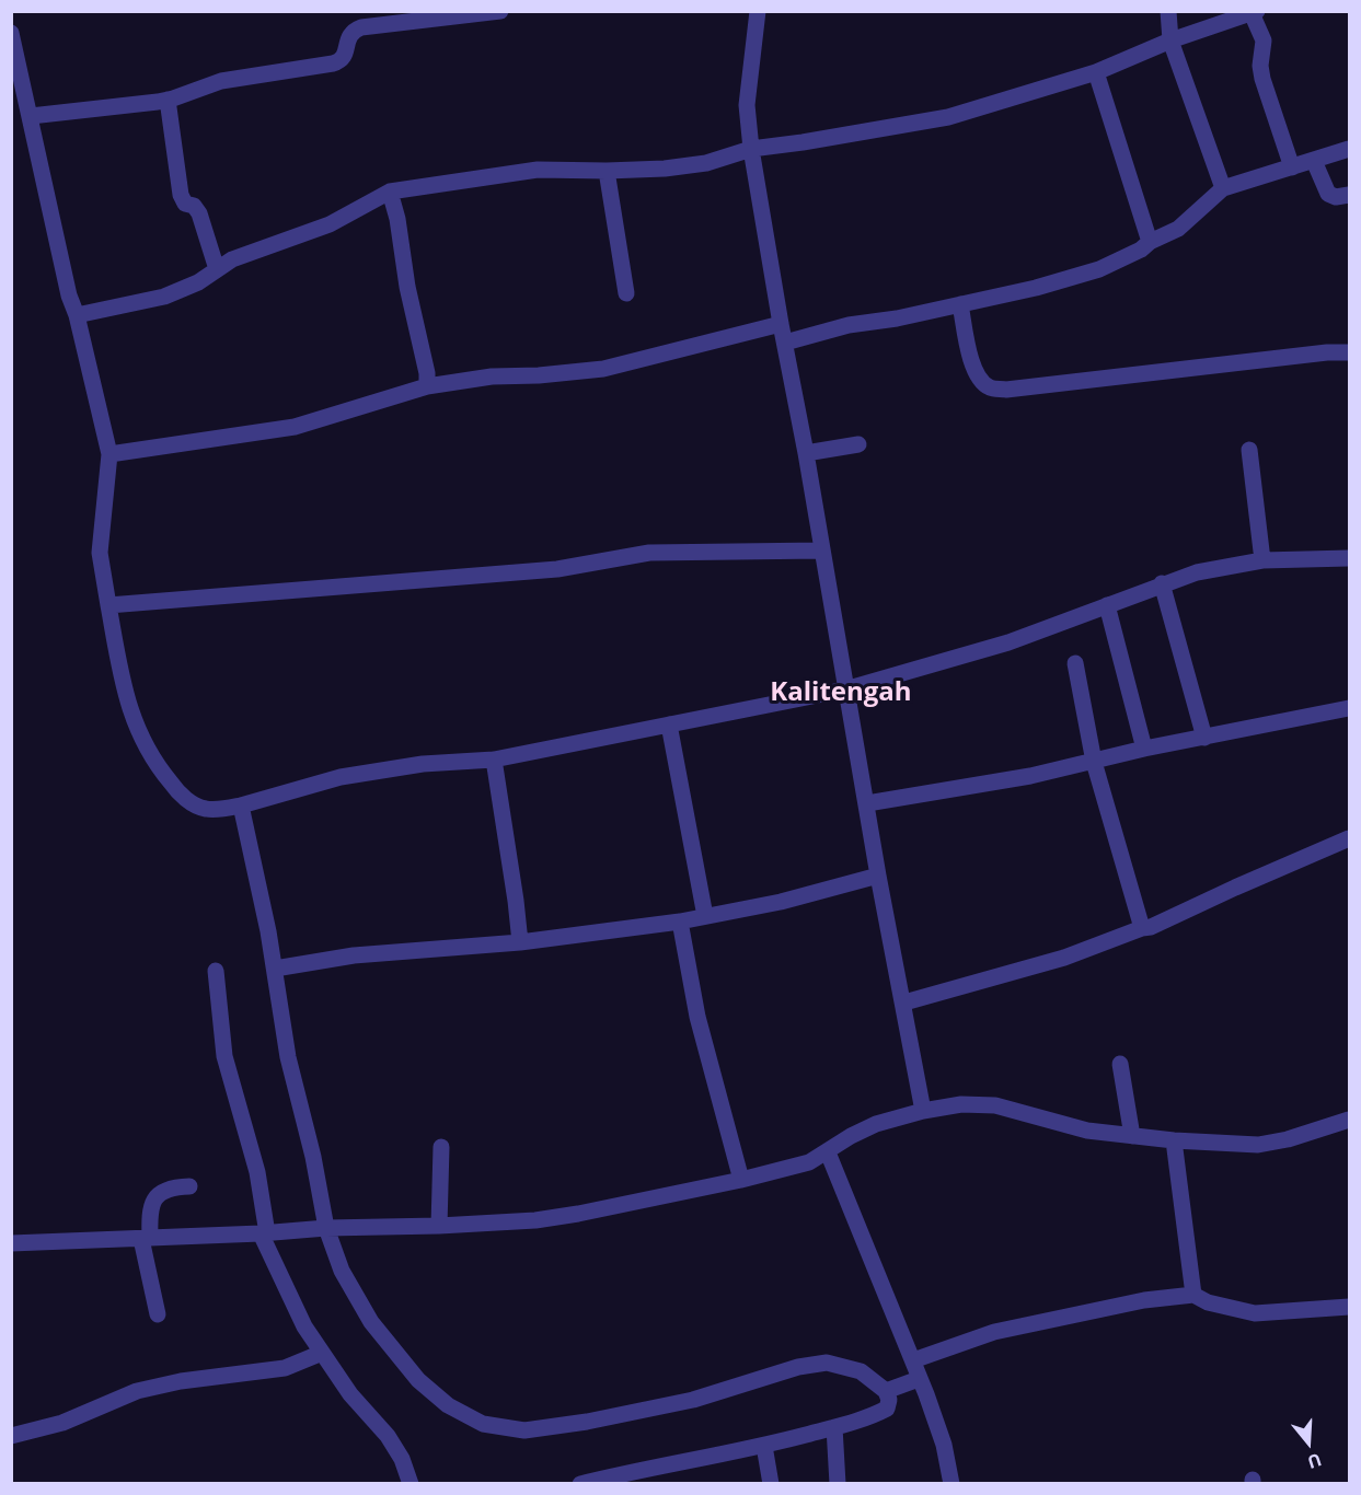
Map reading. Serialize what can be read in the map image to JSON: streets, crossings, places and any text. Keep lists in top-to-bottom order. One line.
{"districts":["Kalitengah"],"north":"bottom"}
